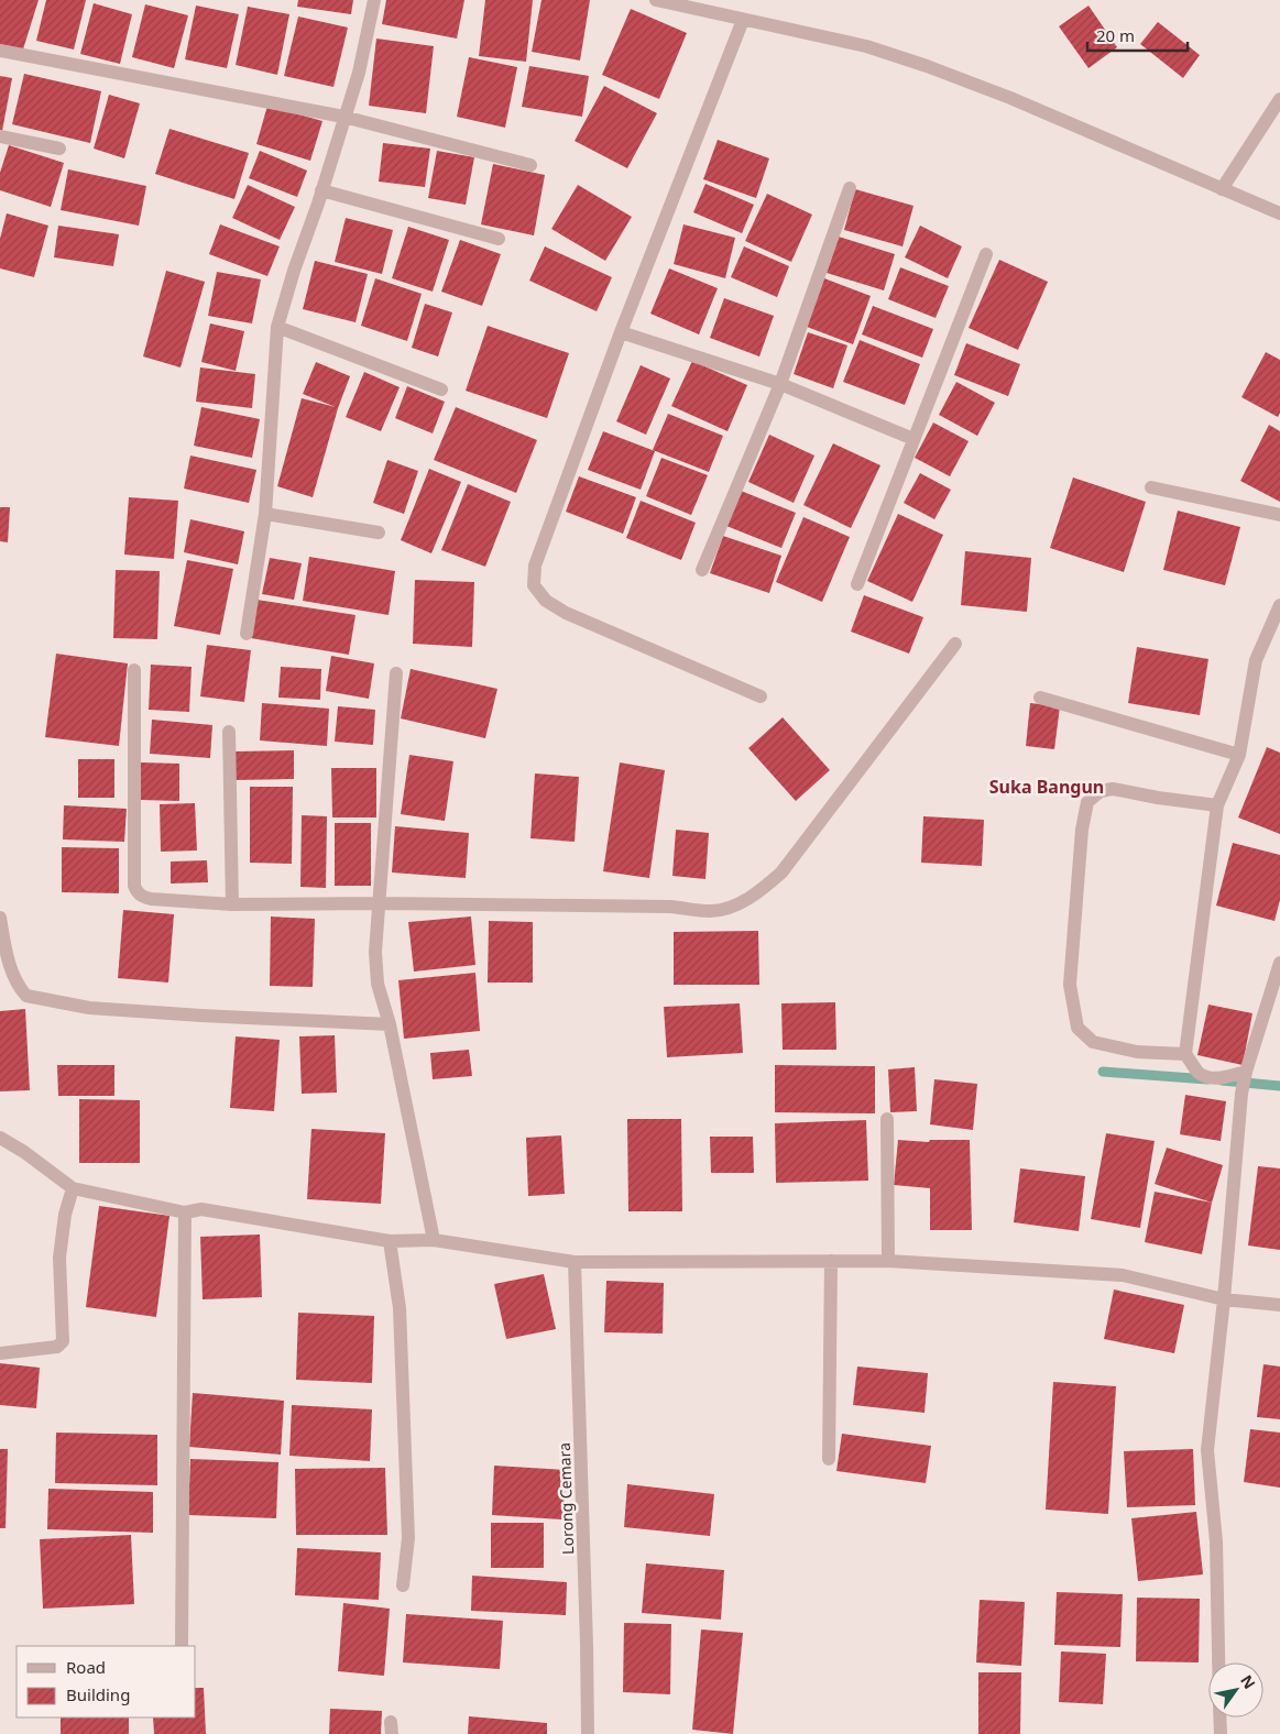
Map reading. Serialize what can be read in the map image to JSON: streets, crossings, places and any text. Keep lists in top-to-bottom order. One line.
{"streets":{"street":["Lorong Cemara"]},"districts":["Suka Bangun"],"legend":["Road","Building"],"scale_bar":"20 m","north":"top right"}
